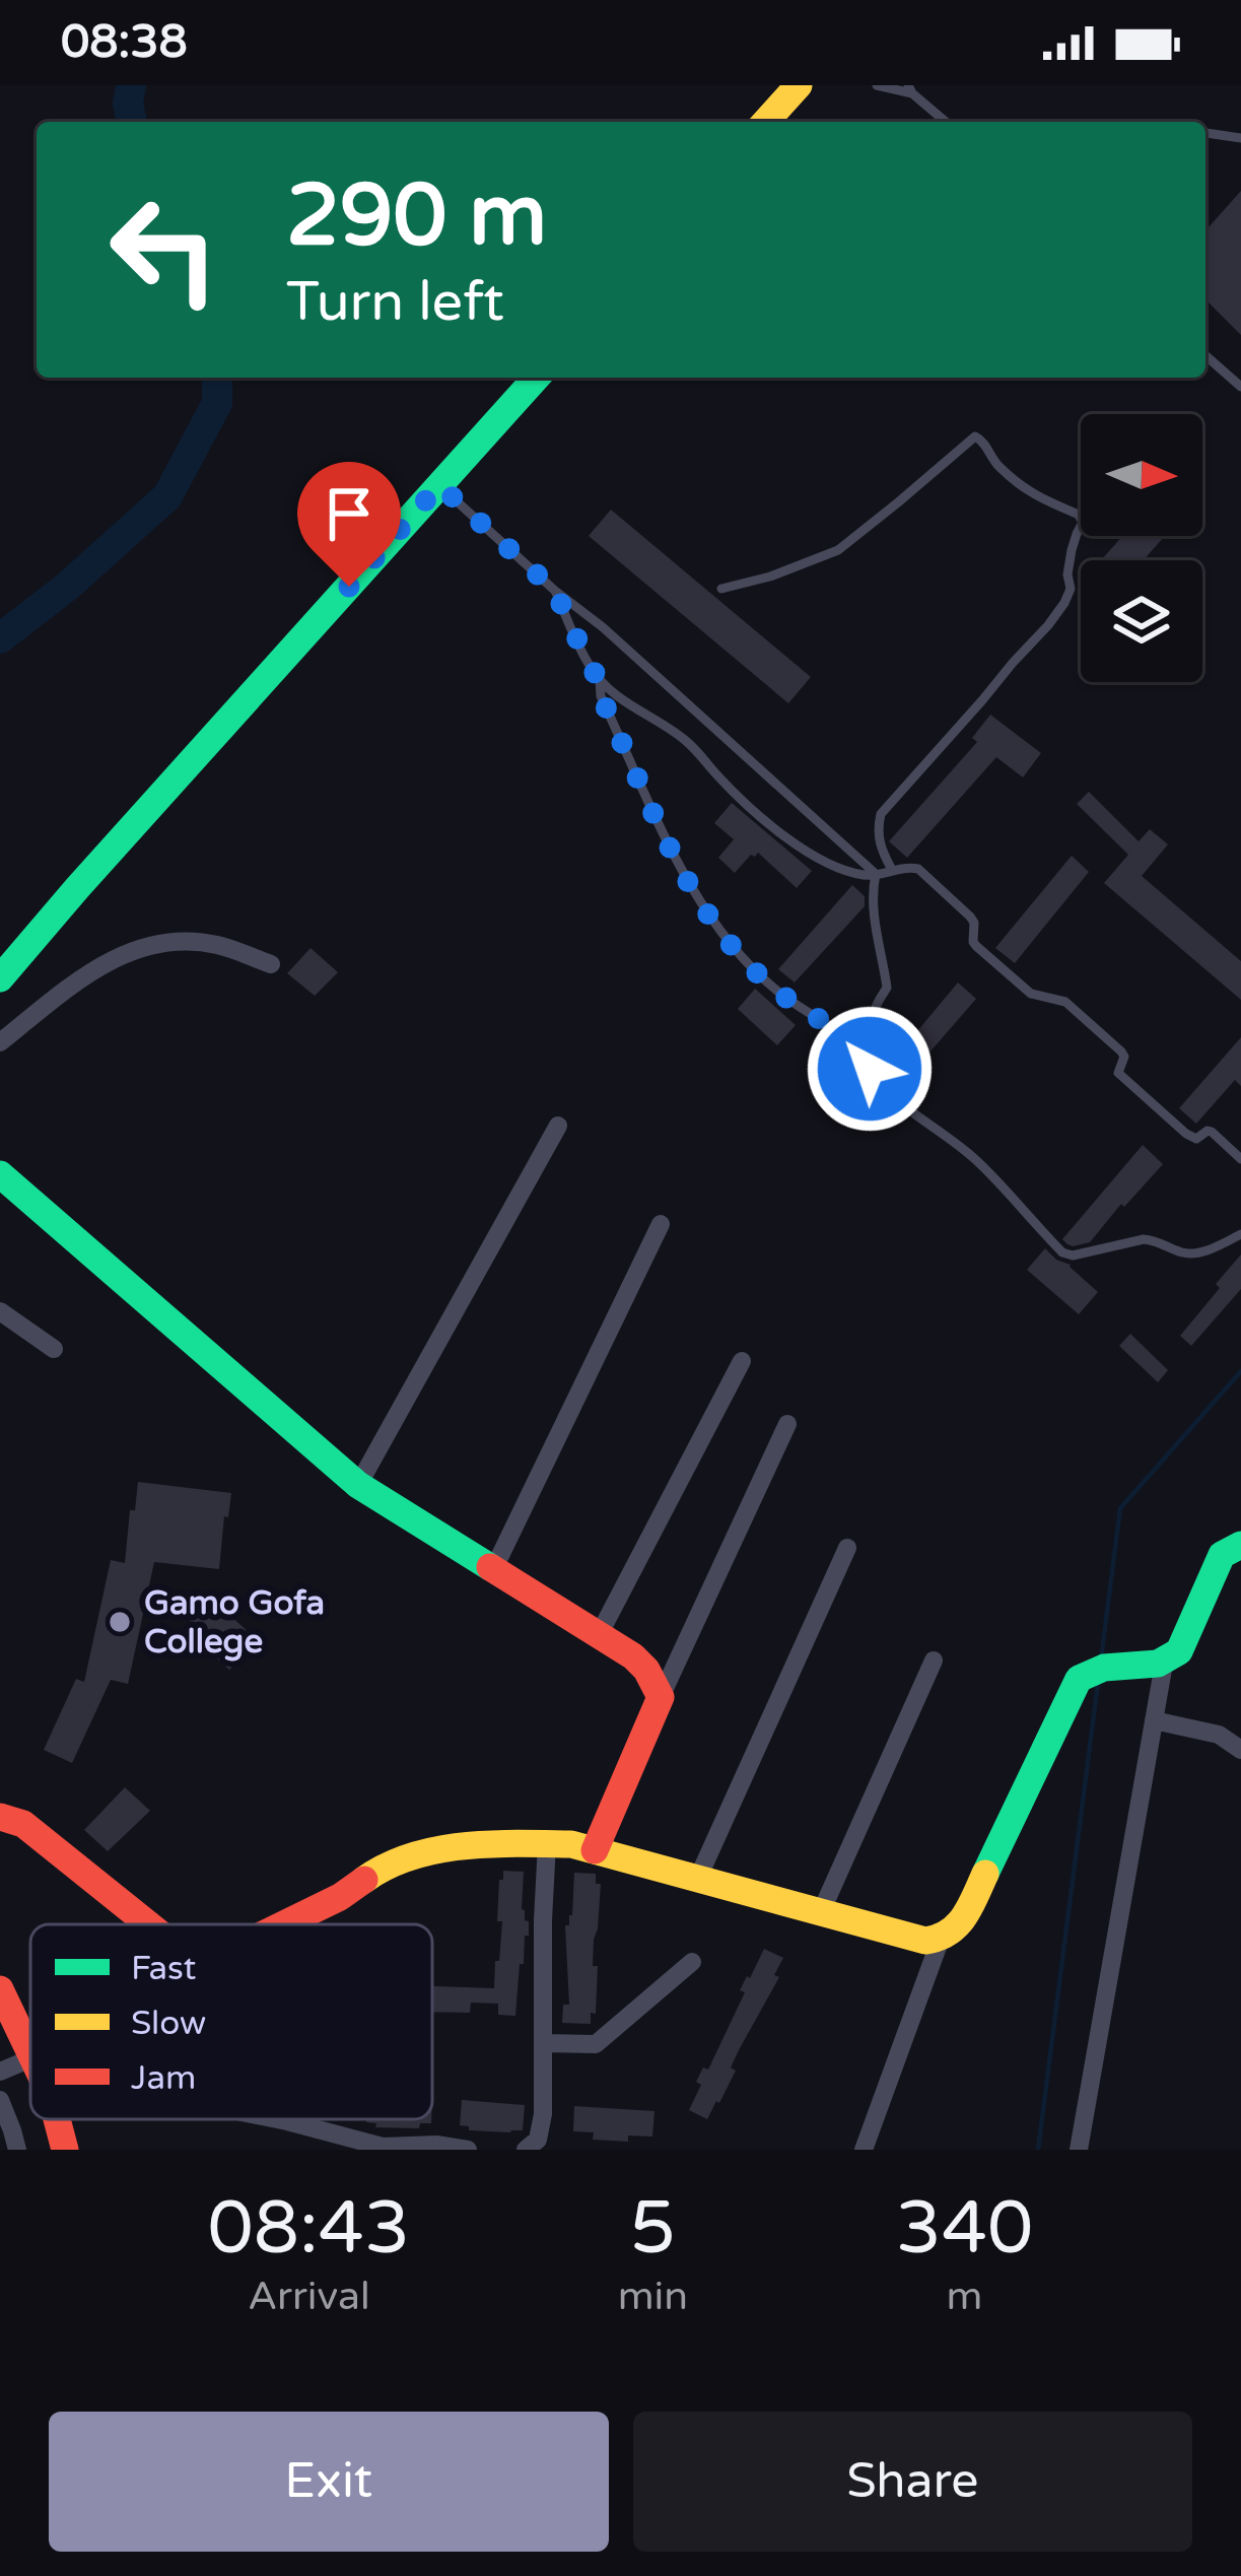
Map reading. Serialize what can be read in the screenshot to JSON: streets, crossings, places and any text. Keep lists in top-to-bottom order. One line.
{"places":["Gamo Gofa College"],"legend":["Fast","Slow","Jam"],"north":"right","page":{"status":"08:38","turn":["290 m","Turn left"],"eta":["08:43","Arrival","5","min","340","m"],"buttons":["Exit","Share"]}}
